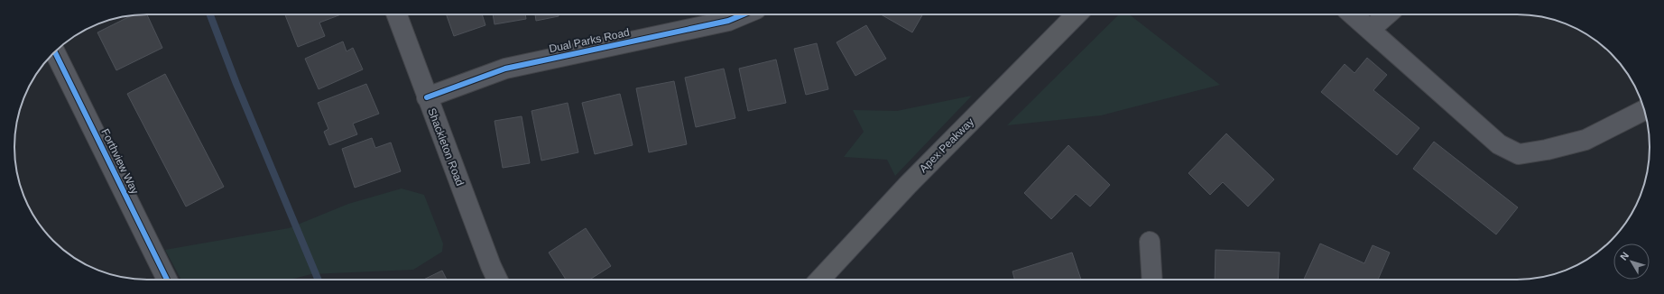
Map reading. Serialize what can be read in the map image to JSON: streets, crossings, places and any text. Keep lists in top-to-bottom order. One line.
{"streets":{"main road":["Apex Peakway"],"street":["Dual Parks Road","Shackleton Road","Forthview Way"]},"crossings":[["Dual Parks Road","Shackleton Road"]],"north":"top left"}
